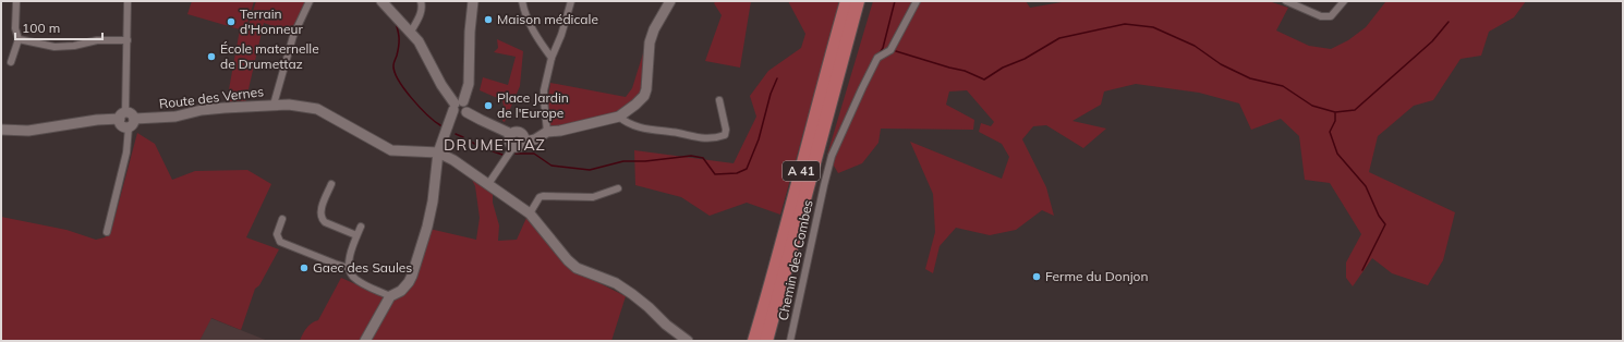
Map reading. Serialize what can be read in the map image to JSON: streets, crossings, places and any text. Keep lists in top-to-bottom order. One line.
{"streets":{"highway":["A 41"],"street":["Route des Vernes","Chemin des Combes"]},"districts":["DRUMETTAZ"],"places":["Maison médicale","Terrain d'Honneur","École maternelle de Drumettaz","Place Jardin de l'Europe","Gaec des Saules","Ferme du Donjon"],"scale_bar":"100 m"}
